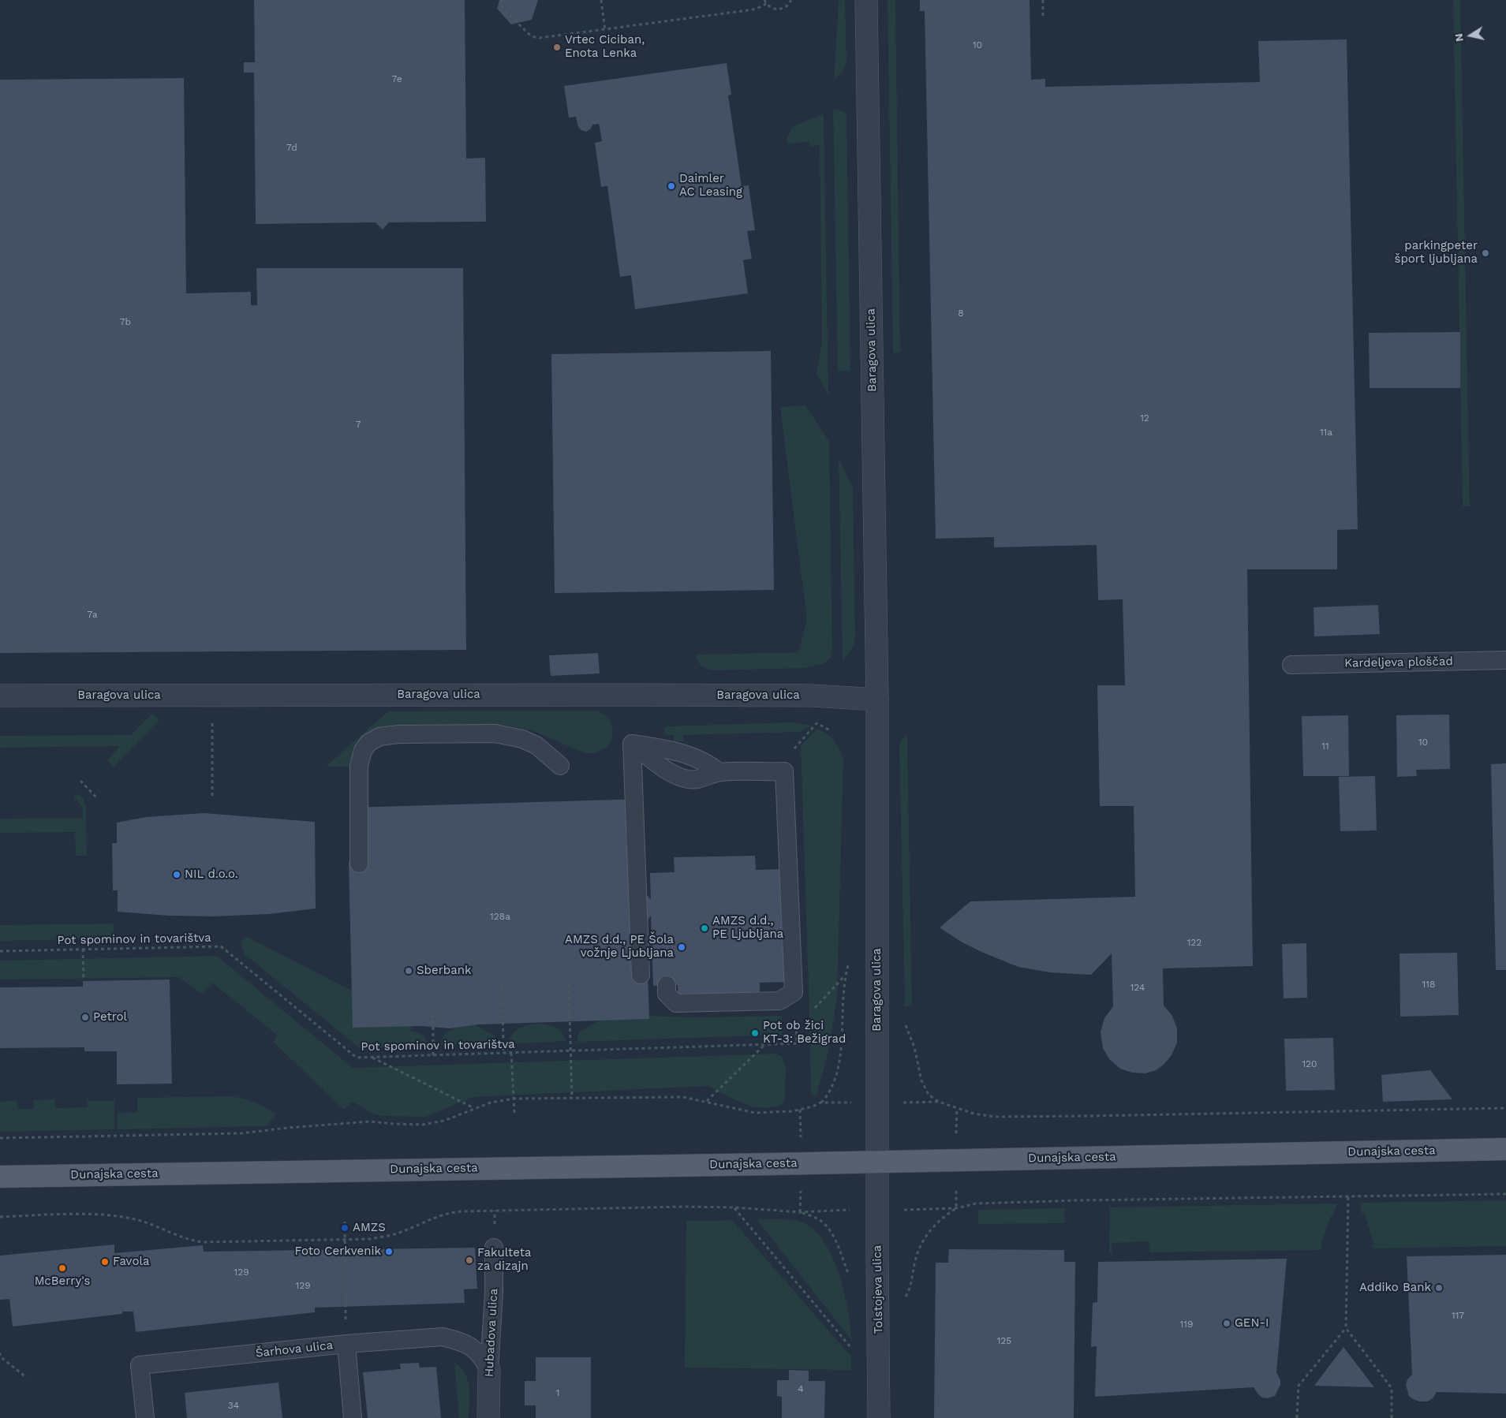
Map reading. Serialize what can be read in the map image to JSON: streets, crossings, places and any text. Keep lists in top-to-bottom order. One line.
{"streets":{"main road":["Dunajska cesta"],"street":["Baragova ulica","Tolstojeva ulica","Hubadova ulica"],"lane":["Kardeljeva ploščad","Šarhova ulica"],"path":["Pot spominov in tovarištva"]},"crossings":[["Baragova ulica","Dunajska cesta"],["Baragova ulica","Tolstojeva ulica"],["Dunajska cesta","Tolstojeva ulica"],["Hubadova ulica","Šarhova ulica"]],"places":["Vrtec Ciciban, Enota Lenka","Daimler AC Leasing","parkingpeter šport ljubljana","NIL d.o.o.","AMZS d.d., PE Ljubljana","AMZS d.d., PE Šola vožnje Ljubljana","Sberbank","Petrol","Pot ob žici KT-3: Bežigrad","AMZS","Foto Cerkvenik","Fakulteta za dizajn","Favola","McBerry's","Addiko Bank","GEN-I"],"house_numbers":["10","7e","7d","8","7b","12","7","11a","7a","10","11","128a","122","118","124","120","129","129","117","119","125","4","1","34"],"north":"left"}
